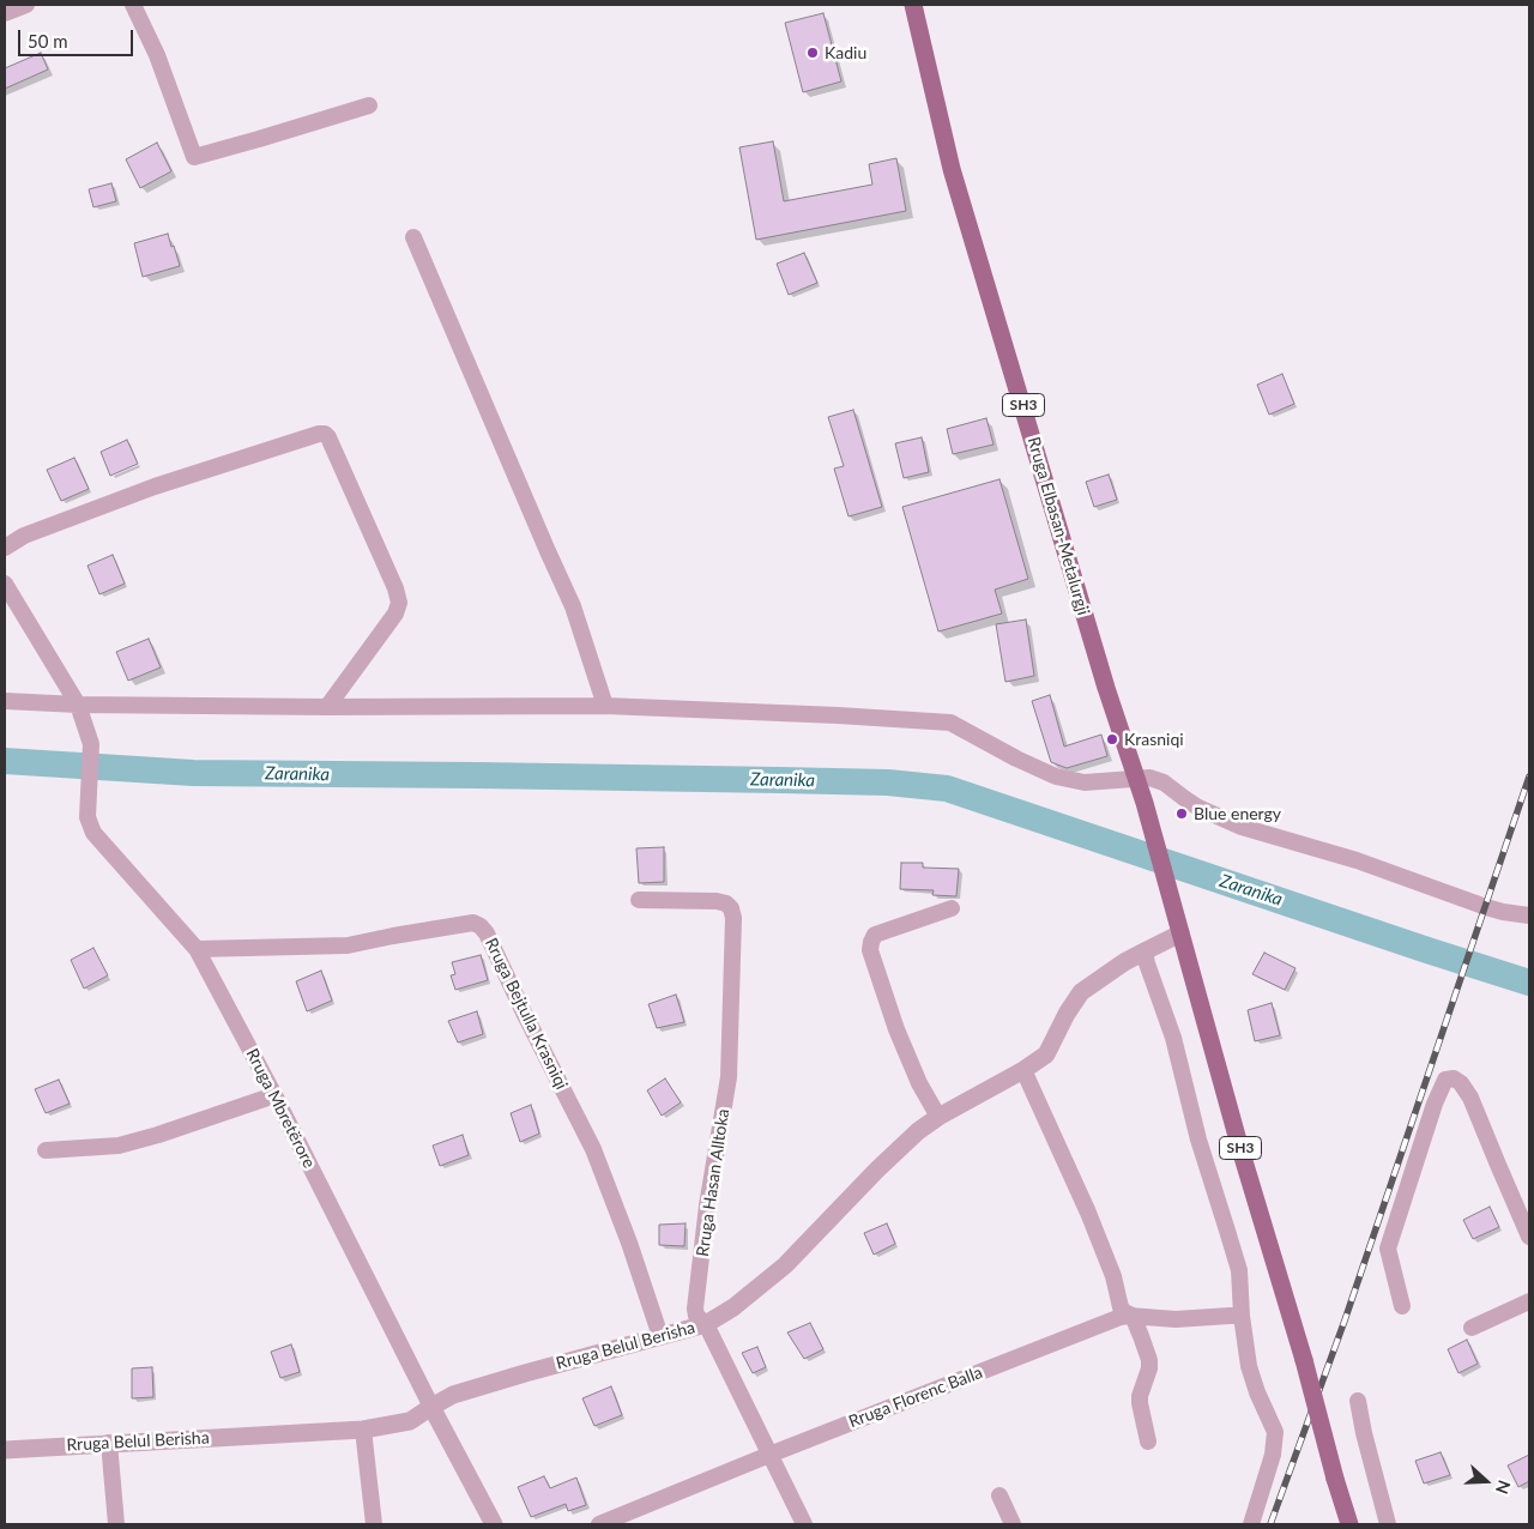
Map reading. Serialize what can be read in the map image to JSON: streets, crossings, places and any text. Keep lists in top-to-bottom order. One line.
{"streets":{"main road":["SH3","Rruga Elbasan-Metalurgji"],"street":["Rruga Bejtulla Krasniqi","Rruga Mbretërore","Rruga Hasan Alltoka","Rruga Belul Berisha","Rruga Florenc Balla"]},"crossings":[["SH3","Rruga Elbasan-Metalurgji"],["SH3","Rruga Belul Berisha"],["Rruga Elbasan-Metalurgji","Rruga Belul Berisha"],["Rruga Bejtulla Krasniqi","Rruga Mbretërore"],["Rruga Bejtulla Krasniqi","Rruga Belul Berisha"],["Rruga Mbretërore","Rruga Belul Berisha"],["Rruga Hasan Alltoka","Rruga Belul Berisha"],["Rruga Hasan Alltoka","Rruga Florenc Balla"]],"water":["Zaranika"],"places":["Kadiu","Krasniqi","Blue energy"],"scale_bar":"50 m","north":"right"}
